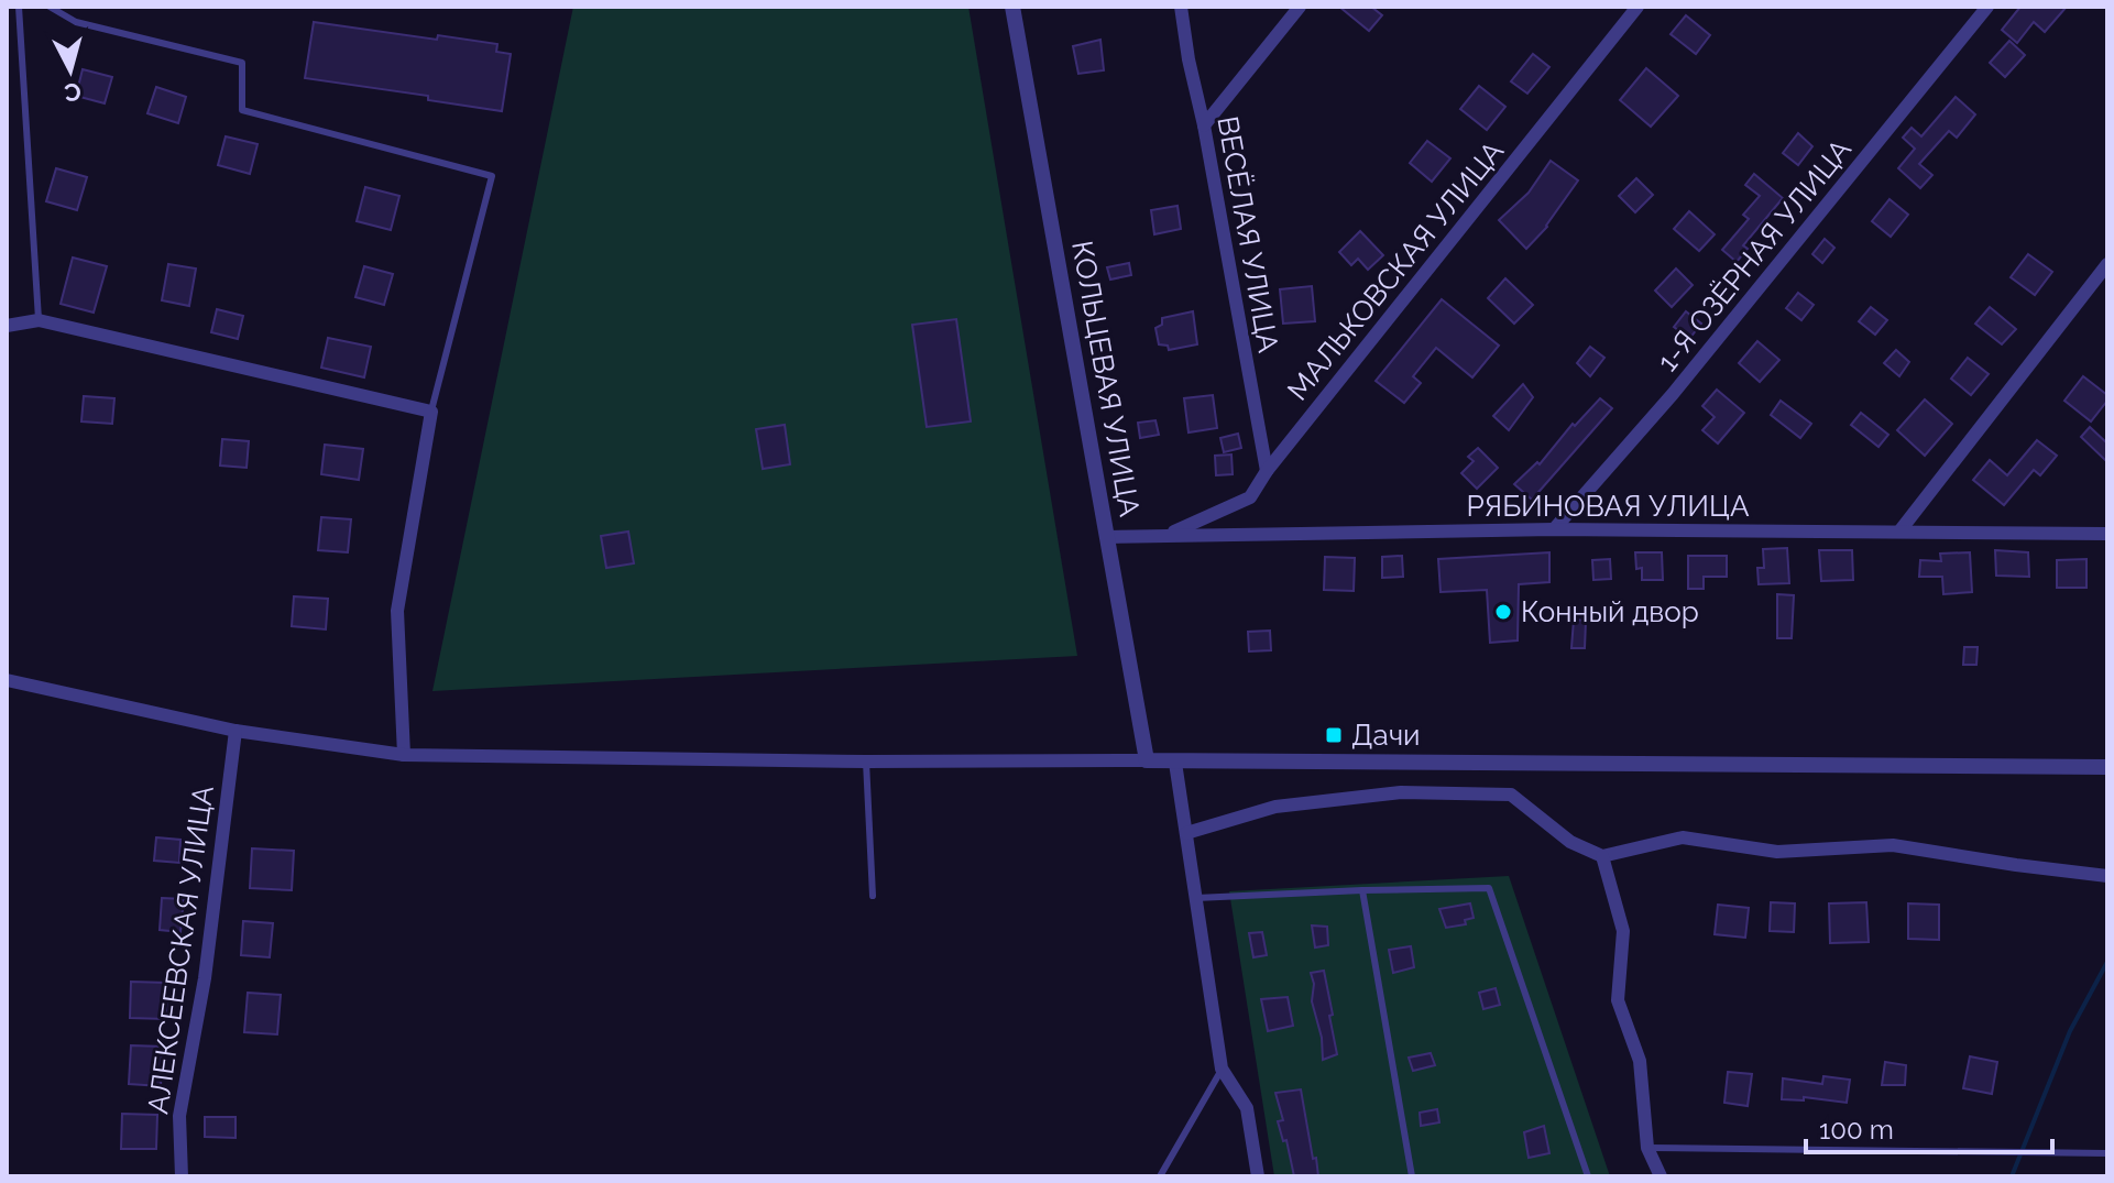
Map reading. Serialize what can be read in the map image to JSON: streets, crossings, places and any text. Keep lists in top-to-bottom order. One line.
{"streets":{"street":["ВЕСЁЛАЯ УЛИЦА","1-Я ОЗЁРНАЯ УЛИЦА","МАЛЬКОВСКАЯ УЛИЦА","КОЛЬЦЕВАЯ УЛИЦА","РЯБИНОВАЯ УЛИЦА","АЛЕКСЕЕВСКАЯ УЛИЦА"]},"crossings":[["ВЕСЁЛАЯ УЛИЦА","МАЛЬКОВСКАЯ УЛИЦА"],["1-Я ОЗЁРНАЯ УЛИЦА","РЯБИНОВАЯ УЛИЦА"],["МАЛЬКОВСКАЯ УЛИЦА","РЯБИНОВАЯ УЛИЦА"],["КОЛЬЦЕВАЯ УЛИЦА","РЯБИНОВАЯ УЛИЦА"]],"places":{"other":["Конный двор"],"transit":["Дачи"]},"scale_bar":"100 m","north":"bottom"}
